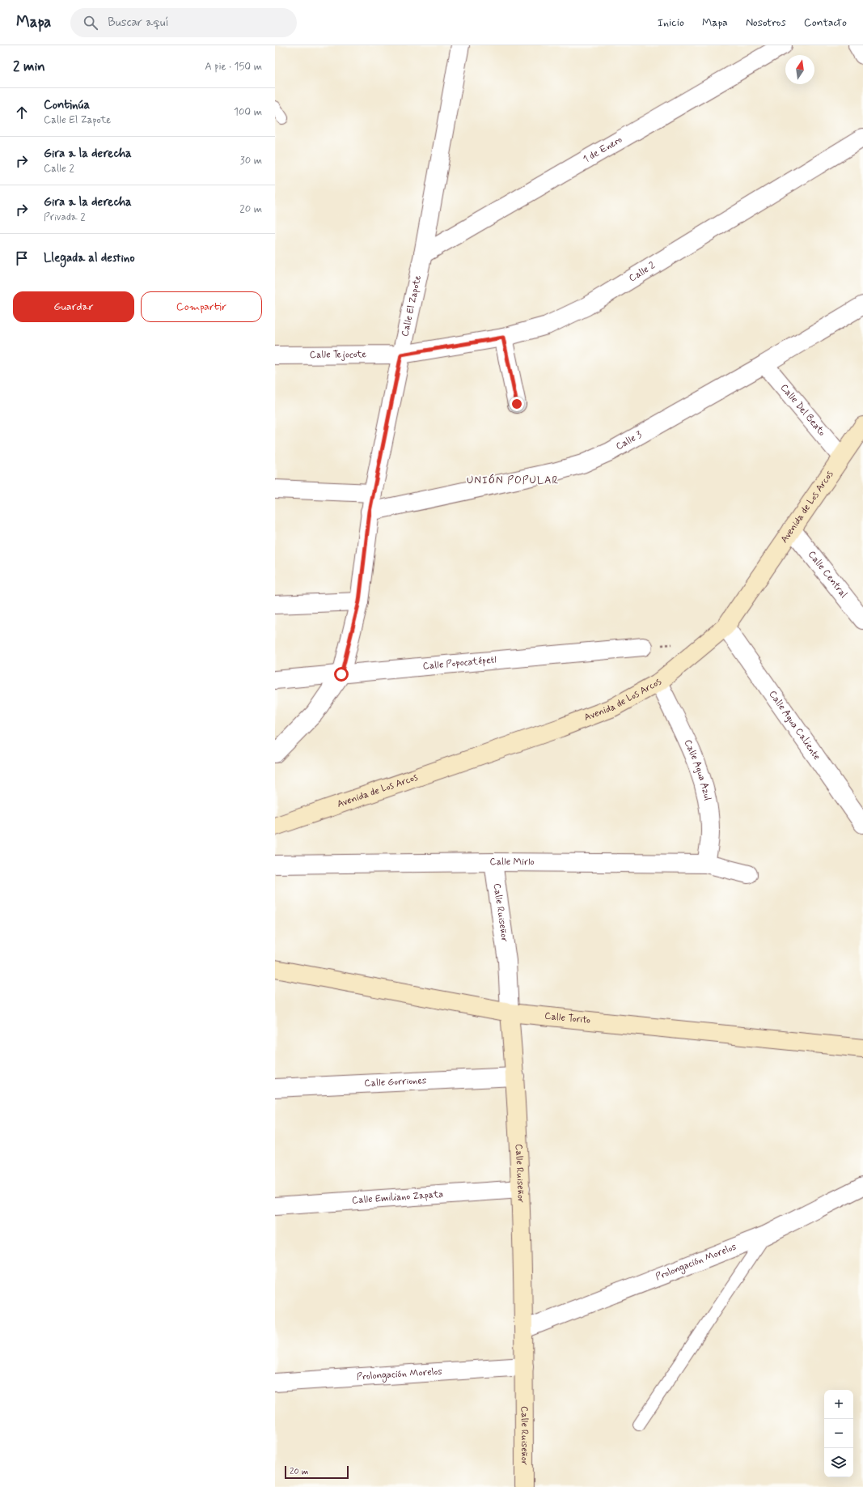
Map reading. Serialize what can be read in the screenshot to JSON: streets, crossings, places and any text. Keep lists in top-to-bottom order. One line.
{"streets":{"street":["1 de Enero","Calle 2","Calle El Zapote","Calle Tejocote","Calle Del Beato","Calle 3","Avenida de Los Arcos","Calle Central","Calle Popocatépetl","Calle Agua Caliente","Calle Agua Azul","Calle Mirlo","Calle Ruiseñor","Calle Torito","Calle Gorriones","Calle Emiliano Zapata","Prolongación Morelos"]},"crossings":[["1 de Enero","Calle El Zapote"],["Calle 2","Calle El Zapote"],["Calle 2","Calle Tejocote"],["Calle El Zapote","Calle Tejocote"],["Calle El Zapote","Calle 3"],["Calle El Zapote","Calle Popocatépetl"],["Calle Del Beato","Calle 3"],["Calle Del Beato","Avenida de Los Arcos"],["Avenida de Los Arcos","Calle Central"],["Avenida de Los Arcos","Calle Agua Caliente"],["Avenida de Los Arcos","Calle Agua Azul"],["Calle Agua Azul","Calle Mirlo"],["Calle Mirlo","Calle Ruiseñor"],["Calle Ruiseñor","Calle Torito"],["Calle Ruiseñor","Calle Gorriones"],["Calle Ruiseñor","Calle Emiliano Zapata"],["Calle Ruiseñor","Prolongación Morelos"]],"districts":["UNIÓN POPULAR"],"scale_bar":"20 m","north":"top","page":{"header":"Mapa","search":"Buscar aquí","nav":["Inicio","Mapa","Nosotros","Contacto"],"heading":["2 min","A pie · 150 m"],"list":[["Continúa","Calle El Zapote","100 m"],["Gira a la derecha","Calle 2","30 m"],["Gira a la derecha","Privada 2","20 m"],"Llegada al destino"],"buttons":["Guardar","Compartir"],"map_buttons":["+","−"],"scale":"20 m"}}
